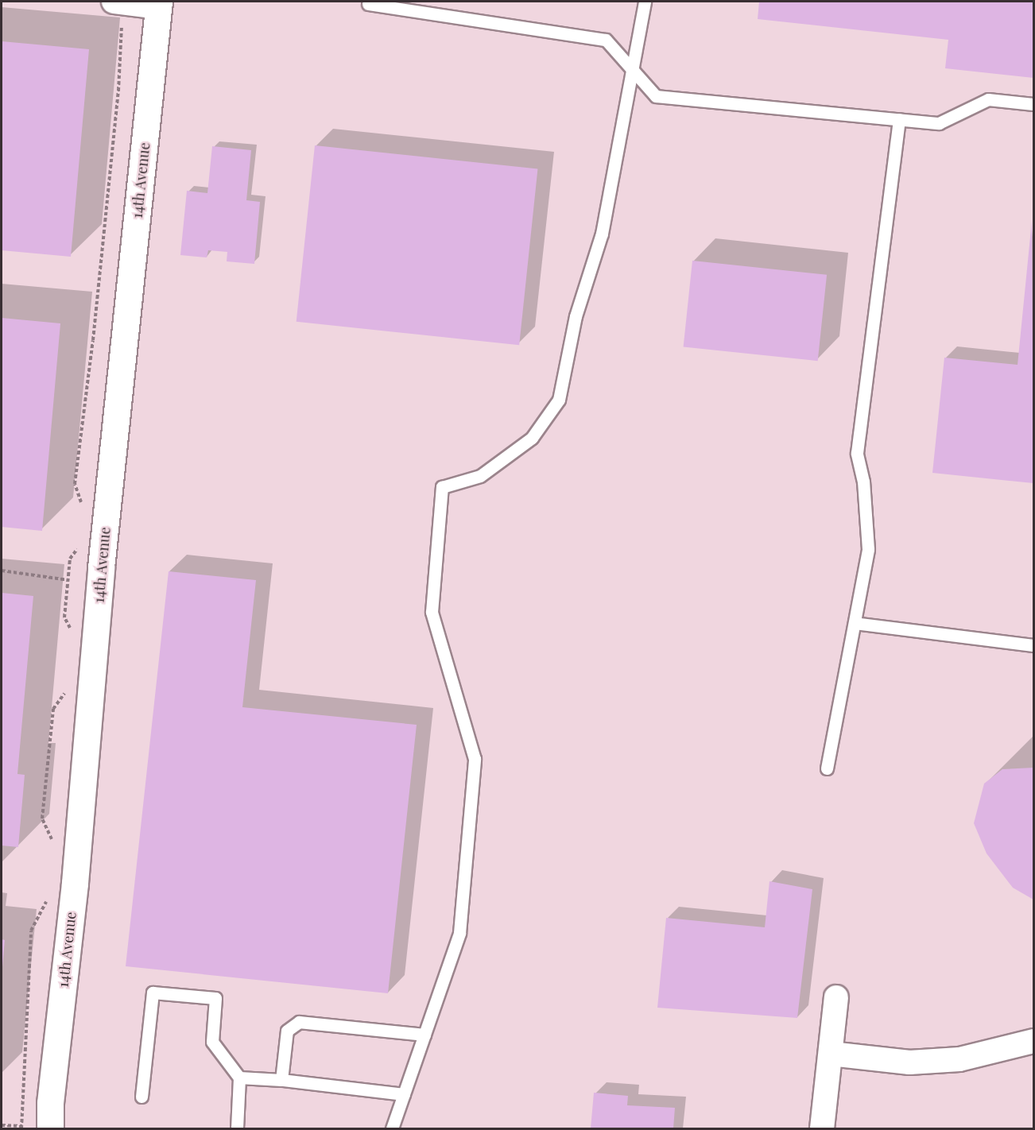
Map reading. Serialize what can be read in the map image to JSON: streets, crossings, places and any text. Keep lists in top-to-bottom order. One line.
{"streets":{"street":["14th Avenue"]}}
